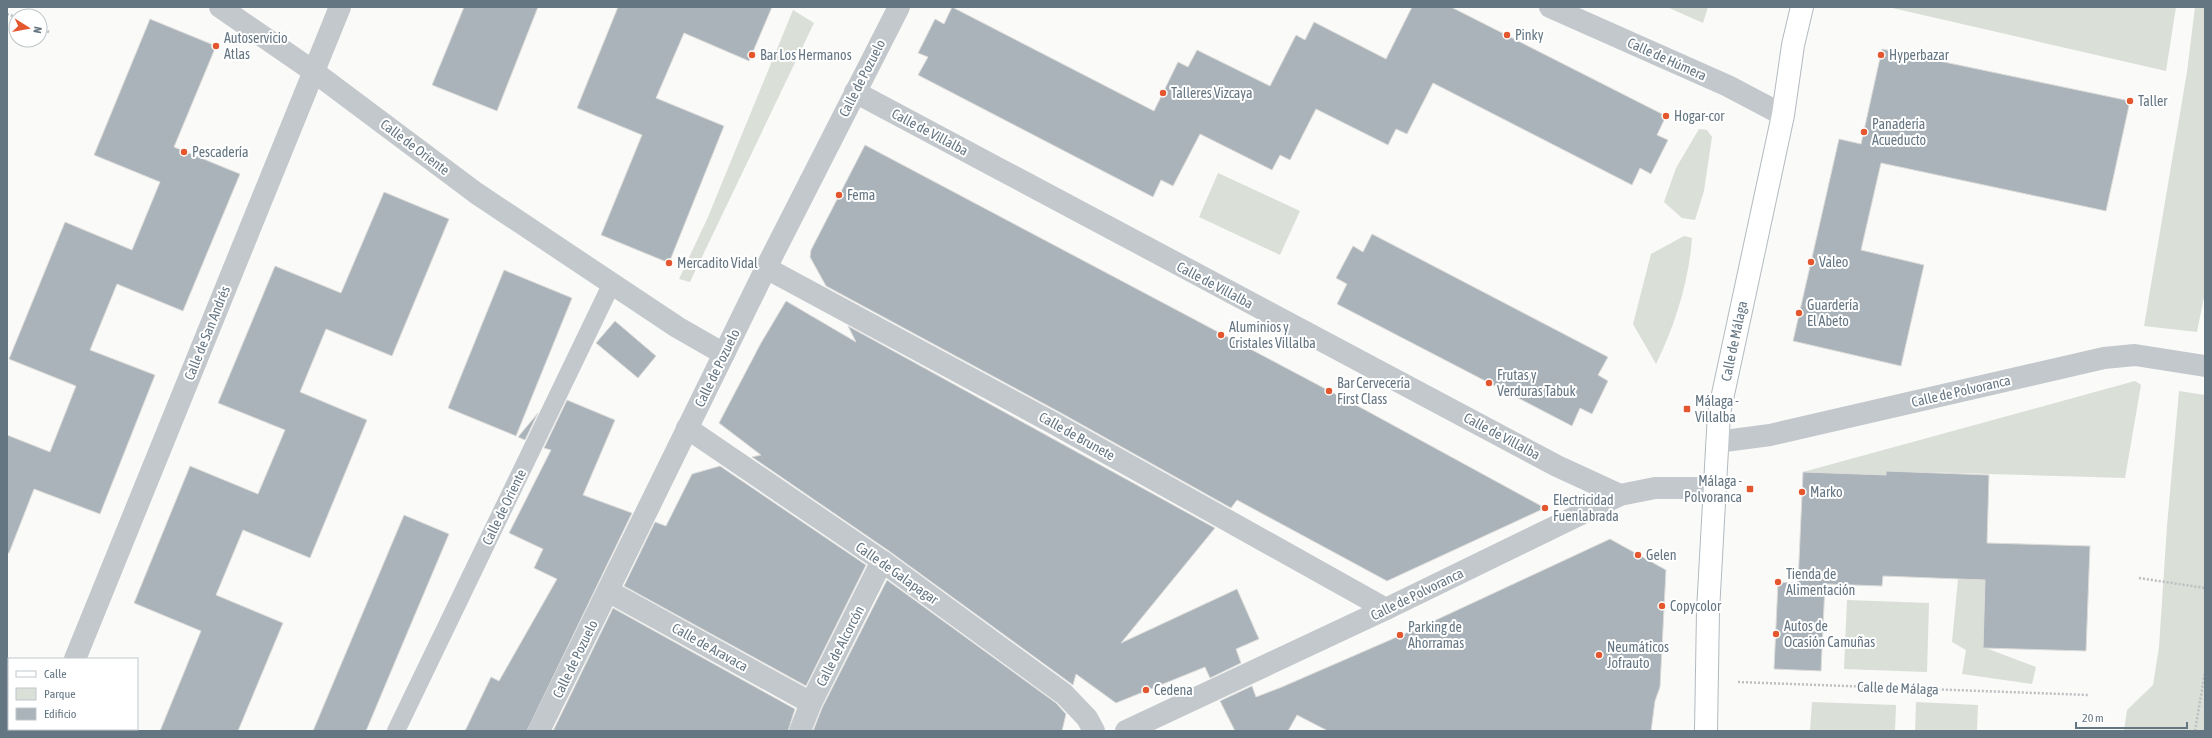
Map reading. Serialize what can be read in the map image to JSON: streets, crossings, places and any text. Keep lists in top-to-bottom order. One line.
{"streets":{"main road":["Calle de Málaga"],"street":["Calle de Húmera","Calle de Pozuelo","Calle de Villalba","Calle de Oriente","Calle de San Andrés","Calle de Polvoranca","Calle de Brunete","Calle de Galapagar","Calle de Alcorcón","Calle de Aravaca"]},"crossings":[["Calle de Húmera","Calle de Málaga"],["Calle de Pozuelo","Calle de Villalba"],["Calle de Pozuelo","Calle de Oriente"],["Calle de Pozuelo","Calle de Brunete"],["Calle de Pozuelo","Calle de Galapagar"],["Calle de Pozuelo","Calle de Aravaca"],["Calle de Villalba","Calle de Polvoranca"],["Calle de Oriente","Calle de San Andrés"],["Calle de Málaga","Calle de Polvoranca"],["Calle de Polvoranca","Calle de Brunete"],["Calle de Galapagar","Calle de Alcorcón"],["Calle de Alcorcón","Calle de Aravaca"]],"places":{"other":["Pinky","Autoservicio Atlas","Bar Los Hermanos","Hyperbazar","Talleres Vizcaya","Taller","Hogar-cor","Panadería Acueducto","Pescadería","Fema","Valeo","Mercadito Vidal","Guardería El Abeto","Aluminios y Cristales Villalba","Frutas y Verduras Tabuk","Bar Cervecería First Class","Marko","Electricidad Fuenlabrada","Gelen","Tienda de Alimentación","Copycolor","Autos de Ocasión Camuñas","Parking de Ahorramas","Neumáticos Jofrauto","Cedena"],"transit":["Málaga - Villalba","Málaga - Polvoranca"]},"legend":["Calle","Parque","Edificio"],"scale_bar":"20 m","north":"right"}
